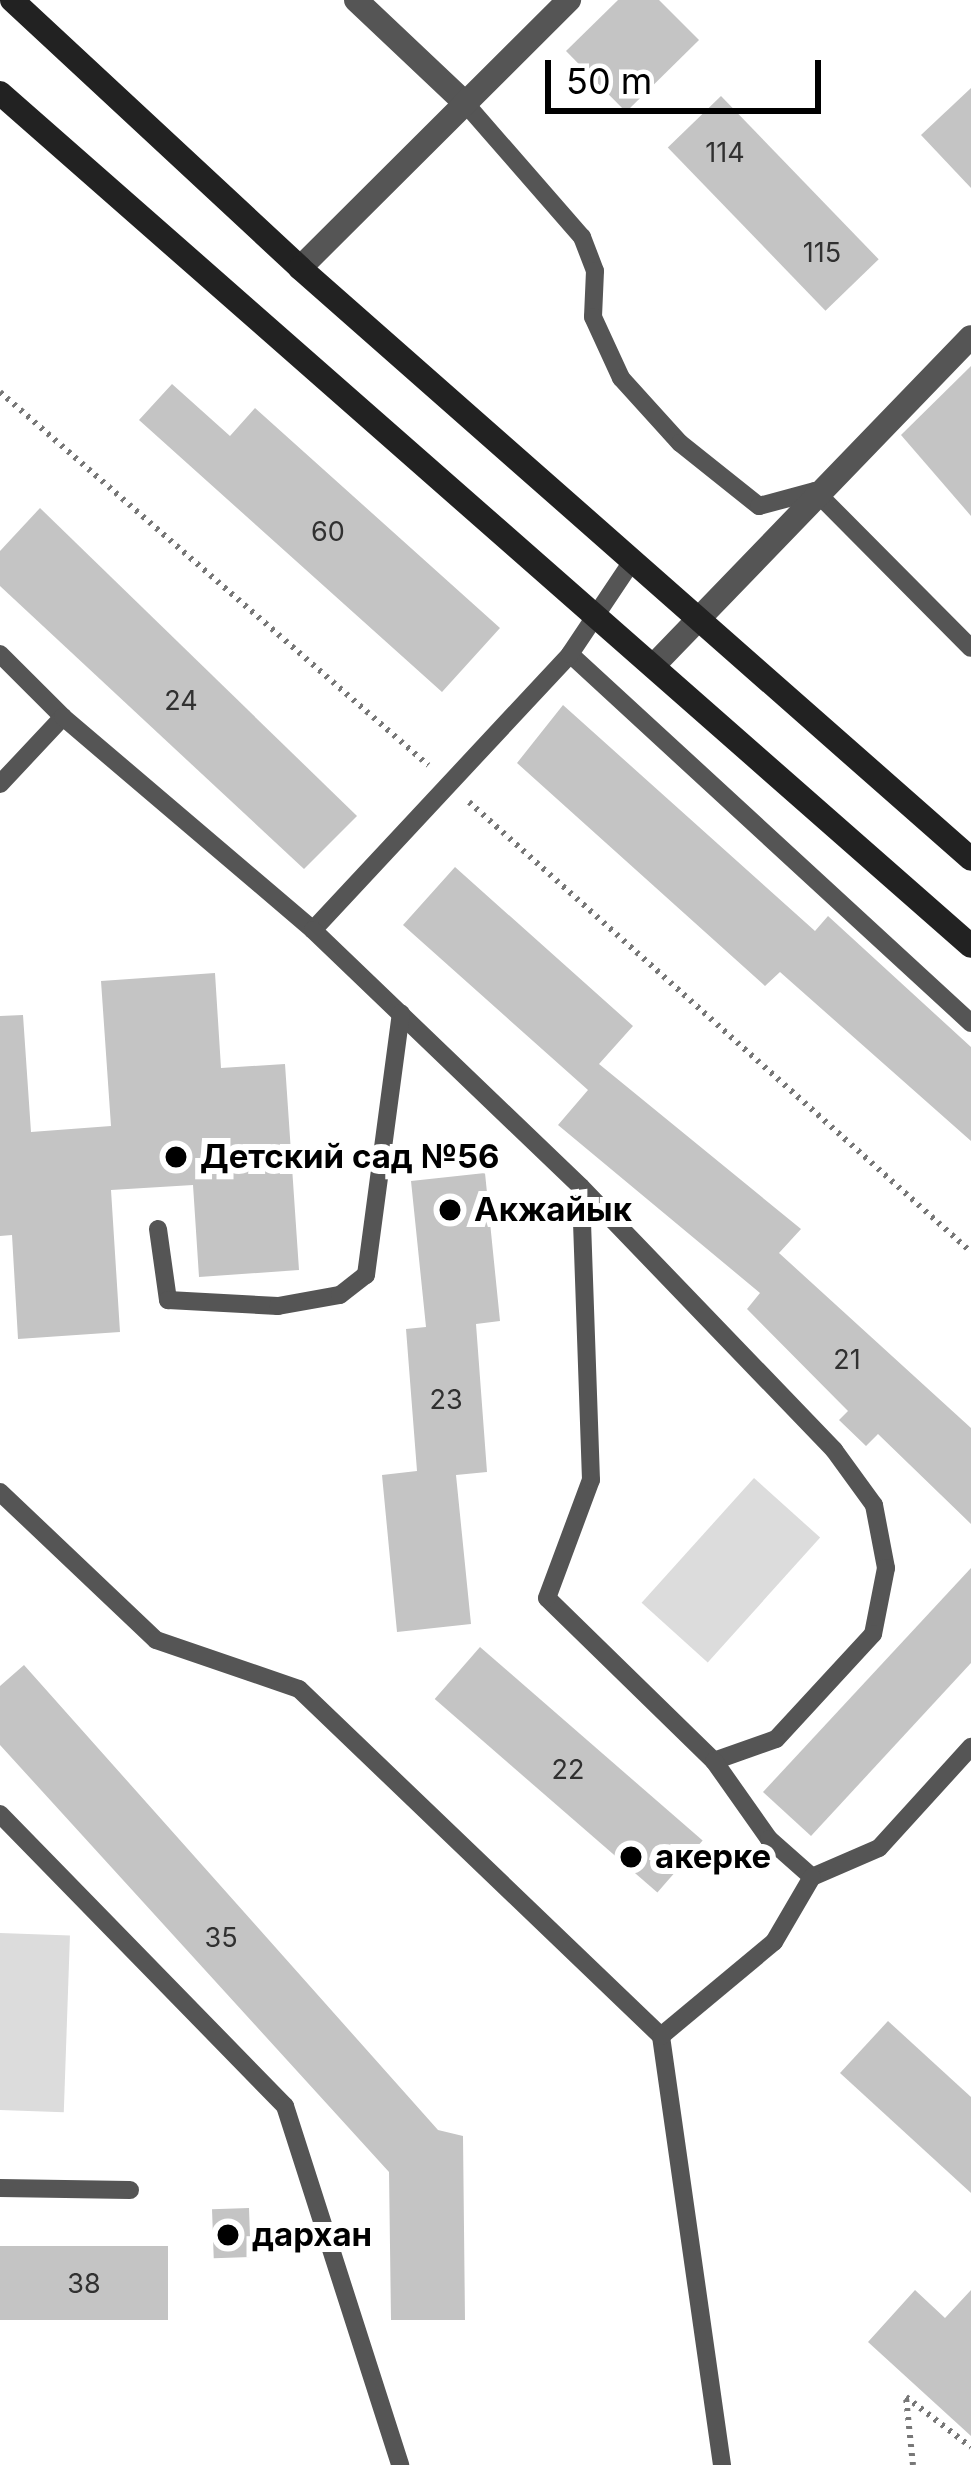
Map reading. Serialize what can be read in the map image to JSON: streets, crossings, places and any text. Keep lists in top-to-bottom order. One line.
{"places":["Детский сад №56","Акжайык","акерке","дархан"],"house_numbers":["114","115","60","24","21","23","22","35","38"],"scale_bar":"50 m"}
